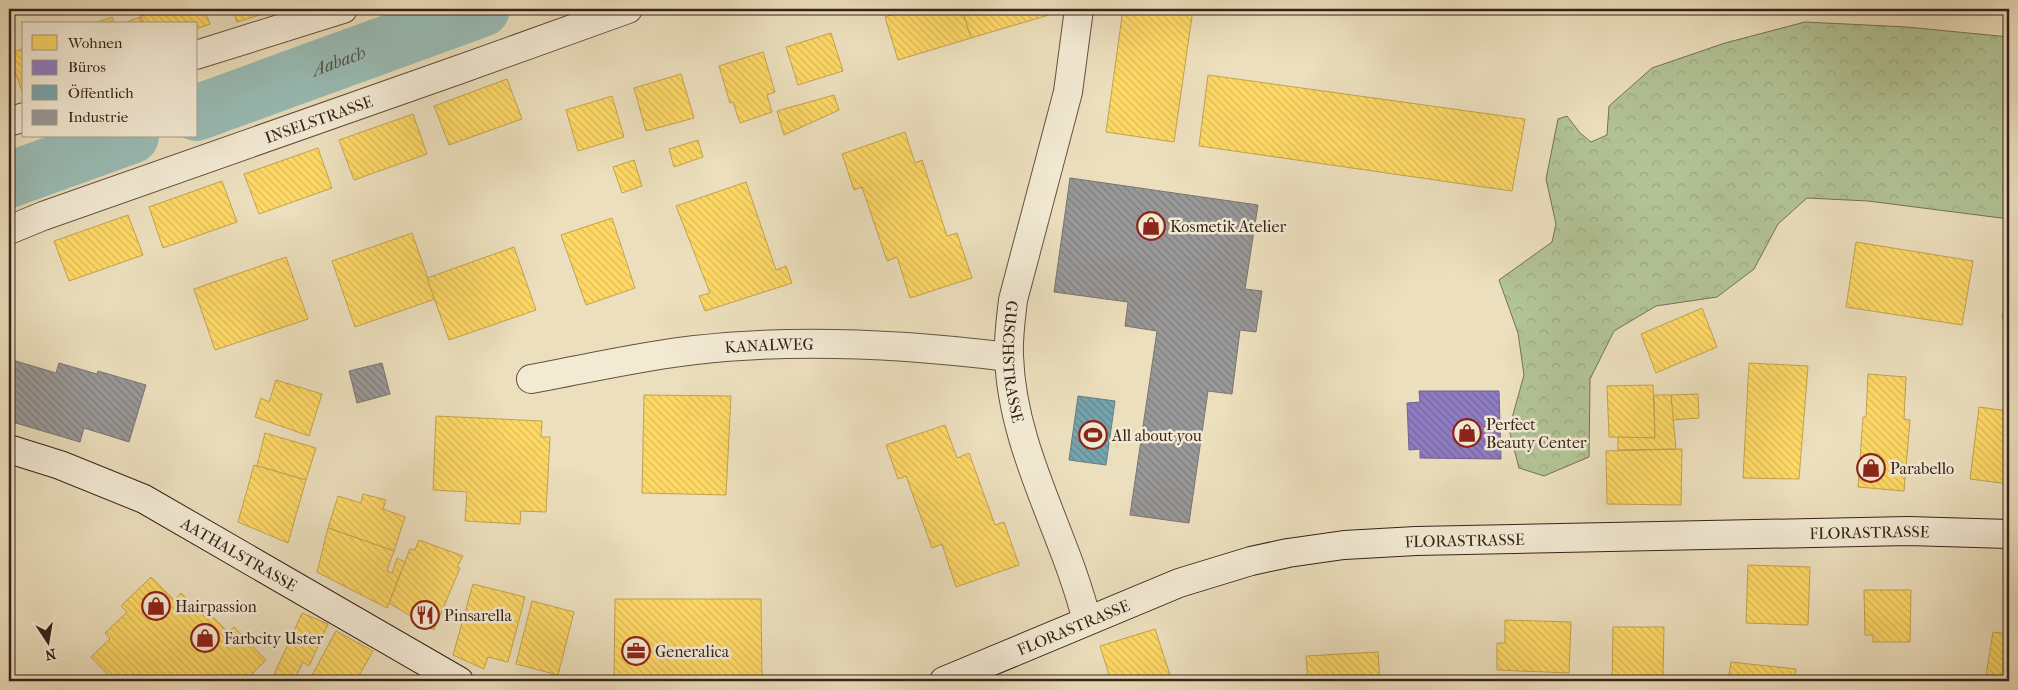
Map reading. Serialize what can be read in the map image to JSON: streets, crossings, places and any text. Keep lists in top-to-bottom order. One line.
{"streets":{"street":["INSELSTRASSE","KANALWEG","GUSCHSTRASSE","FLORASTRASSE","AATHALSTRASSE"]},"crossings":[["KANALWEG","GUSCHSTRASSE"],["GUSCHSTRASSE","FLORASTRASSE"]],"water":["Aabach"],"places":{"shop":["Kosmetik Atelier","Perfect Beauty Center","Parabello","Hairpassion","Farbcity Uster"],"sports":["All about you"],"restaurant":["Pinsarella"],"office":["Generalica"]},"legend":["Wohnen","Büros","Öffentlich","Industrie"],"north":"bottom"}
